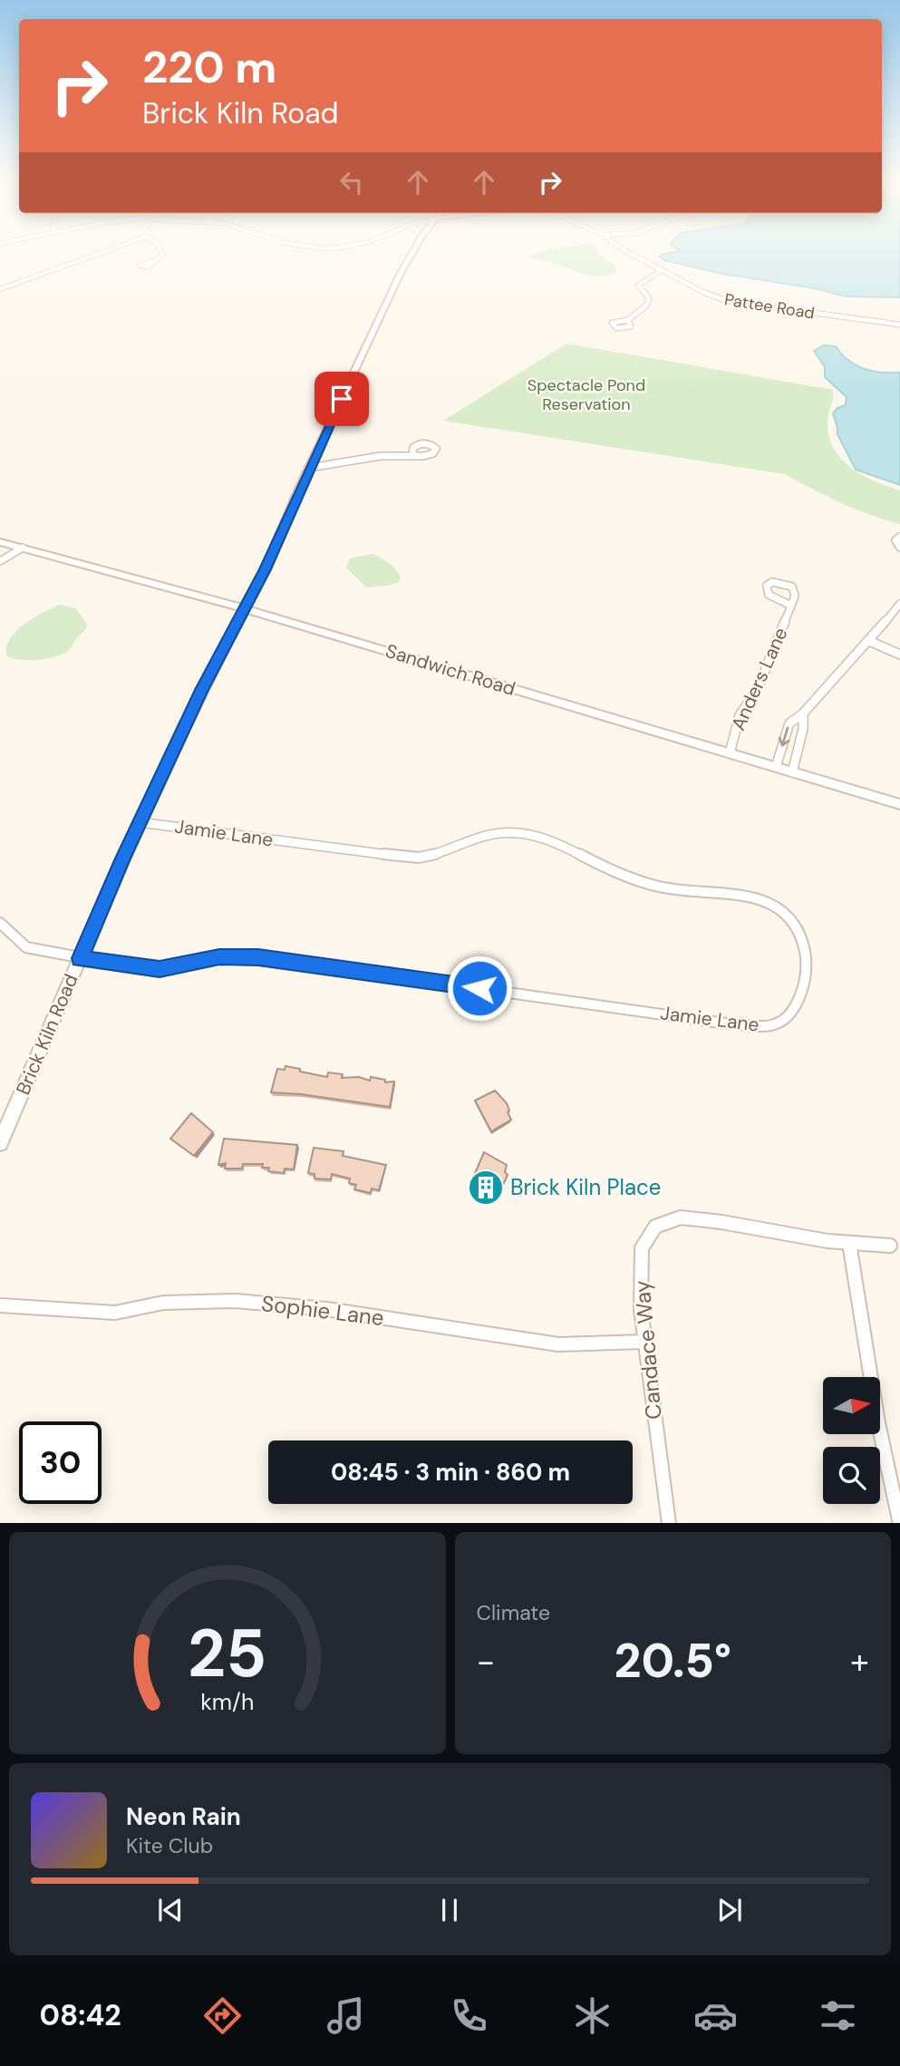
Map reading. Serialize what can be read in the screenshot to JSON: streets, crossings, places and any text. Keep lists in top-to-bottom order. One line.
{"streets":{"main road":["Sandwich Road","Brick Kiln Road"],"street":["Pattee Road","Anders Lane","Jamie Lane","Sophie Lane","Candace Way"]},"crossings":[["Sandwich Road","Anders Lane"],["Sandwich Road","Brick Kiln Road"],["Jamie Lane","Brick Kiln Road"],["Sophie Lane","Candace Way"]],"parks":["Spectacle Pond Reservation"],"places":{"building":["Brick Kiln Place"]},"north":"right","page":{"turn":["220 m","Brick Kiln Road"],"limit":"30","trip":"08:45 · 3 min · 860 m","tile":"Climate","heat":["−","20.5°","+"],"song":["Neon Rain","Kite Club"],"tabs":"08:42","gauge":["25","km/h"]}}
